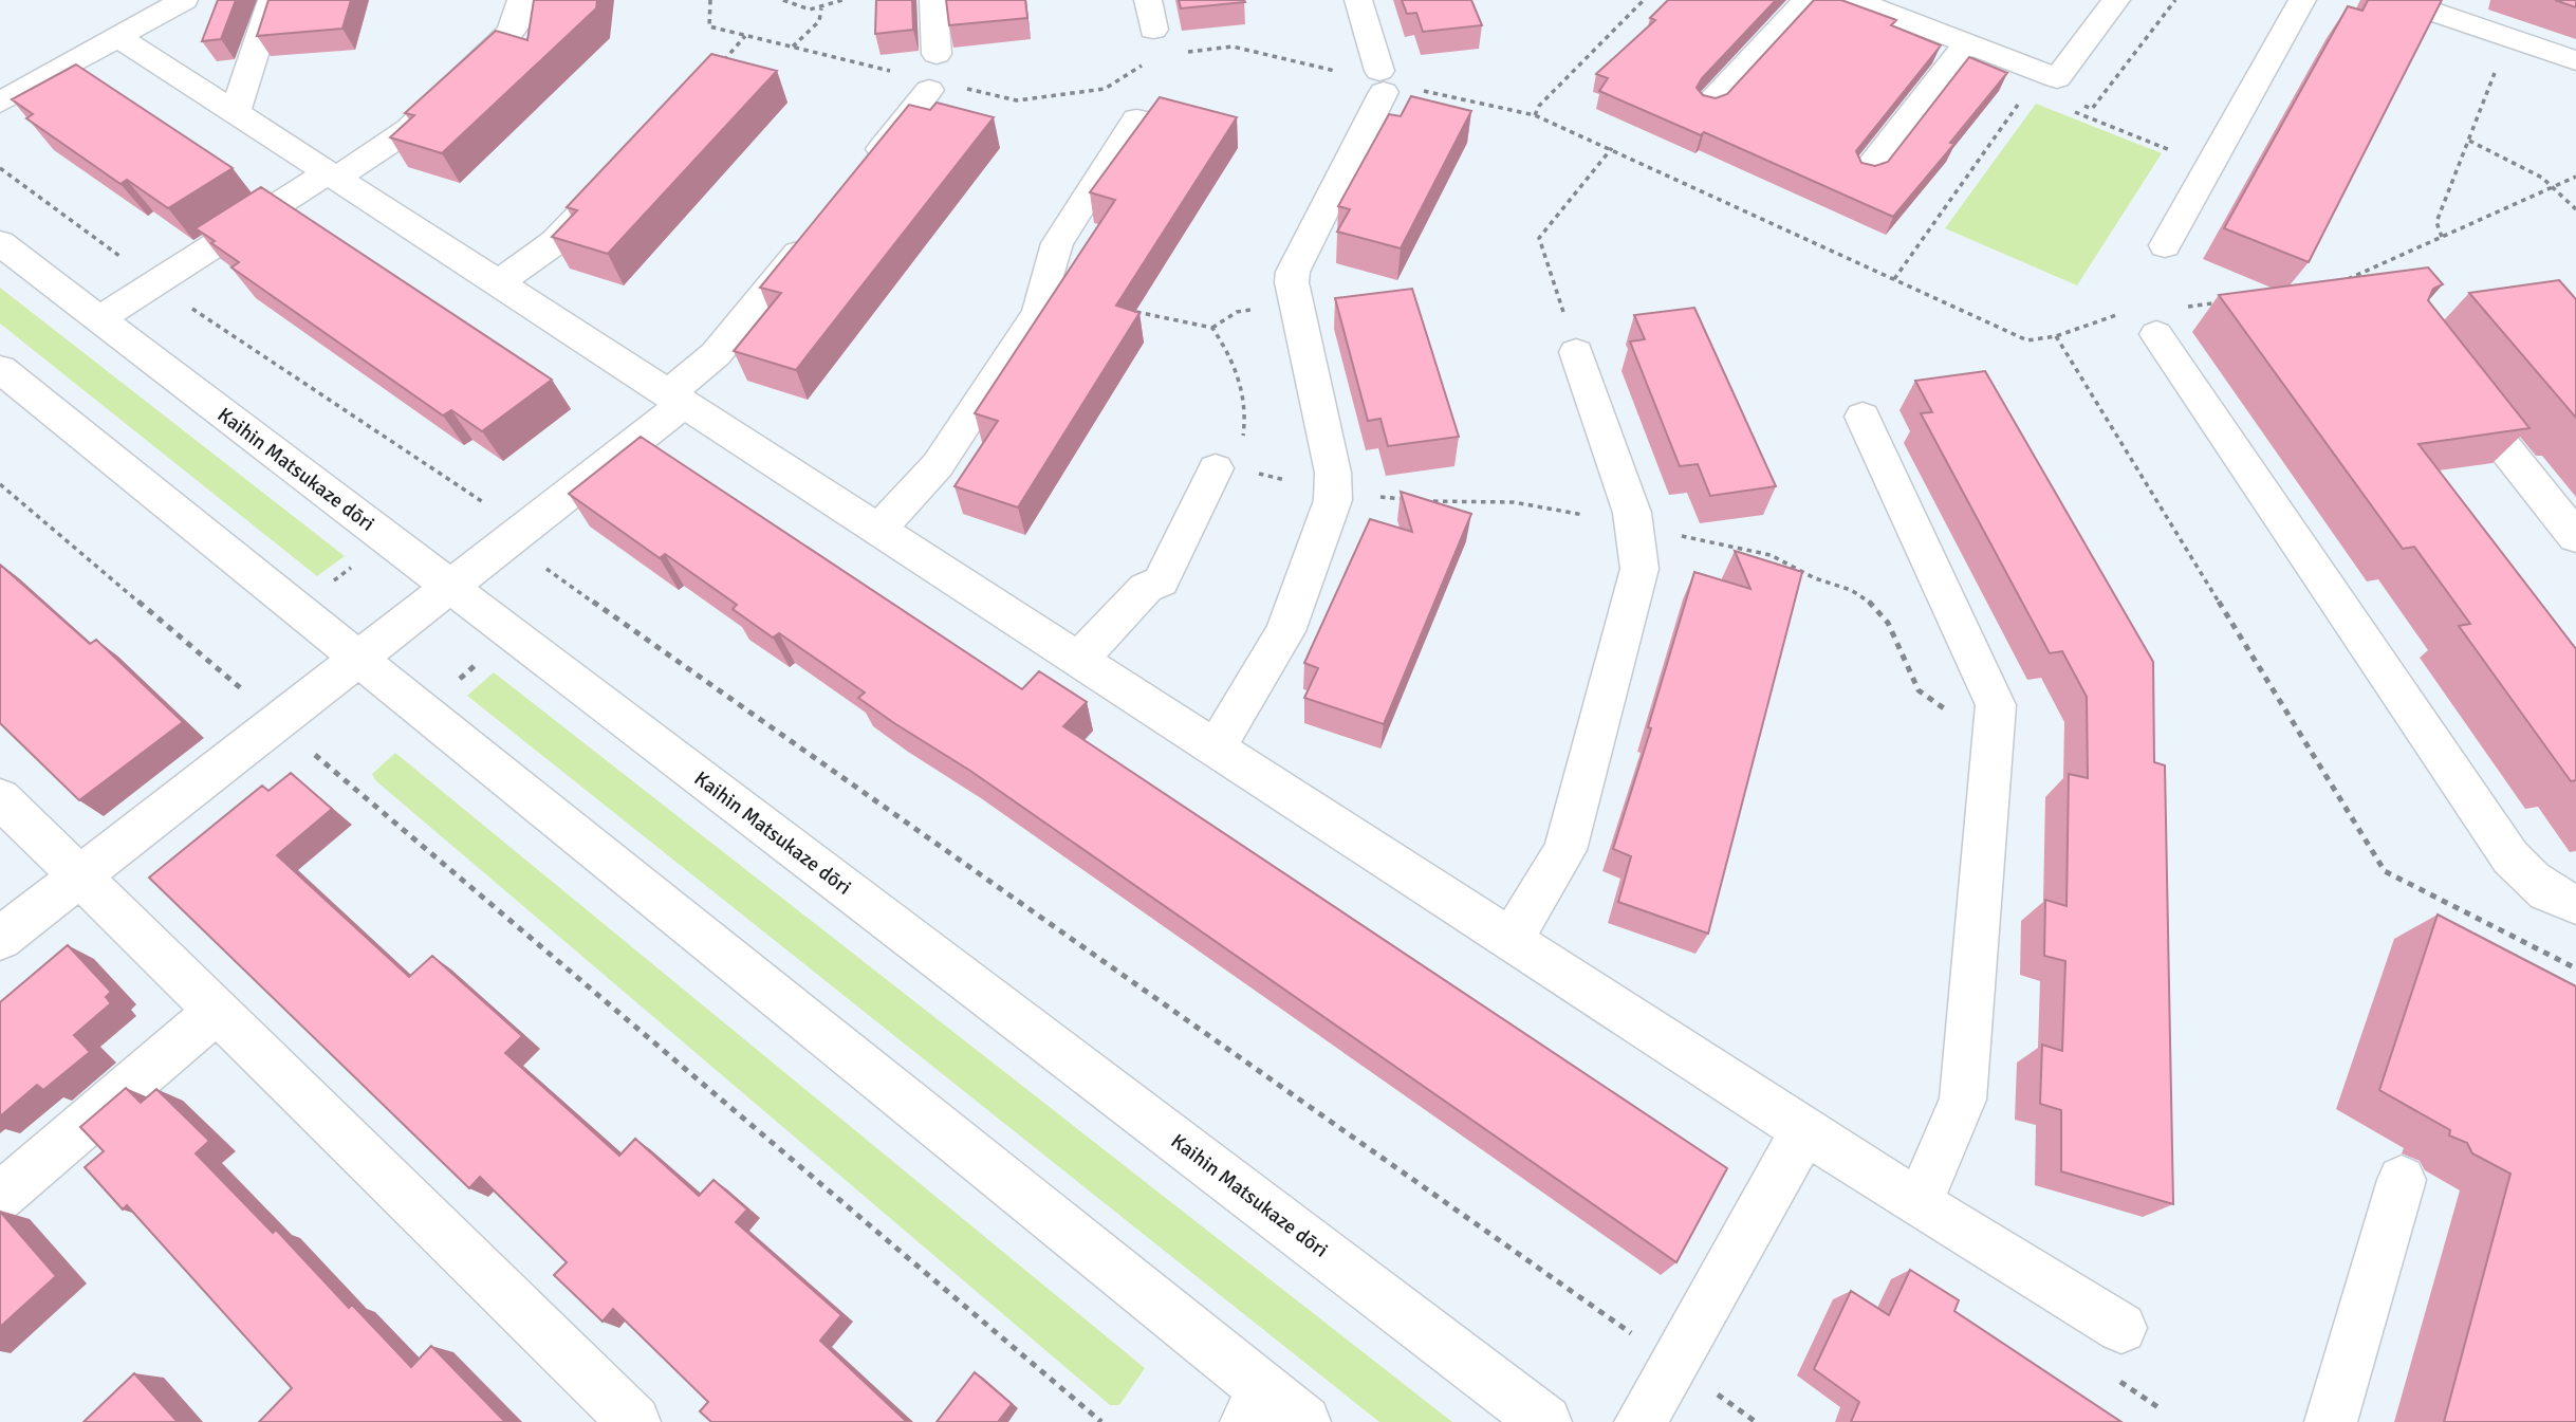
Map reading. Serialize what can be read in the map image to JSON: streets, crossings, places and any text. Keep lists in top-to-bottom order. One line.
{"streets":{"street":["Kaihin Matsukaze dōri"]}}
